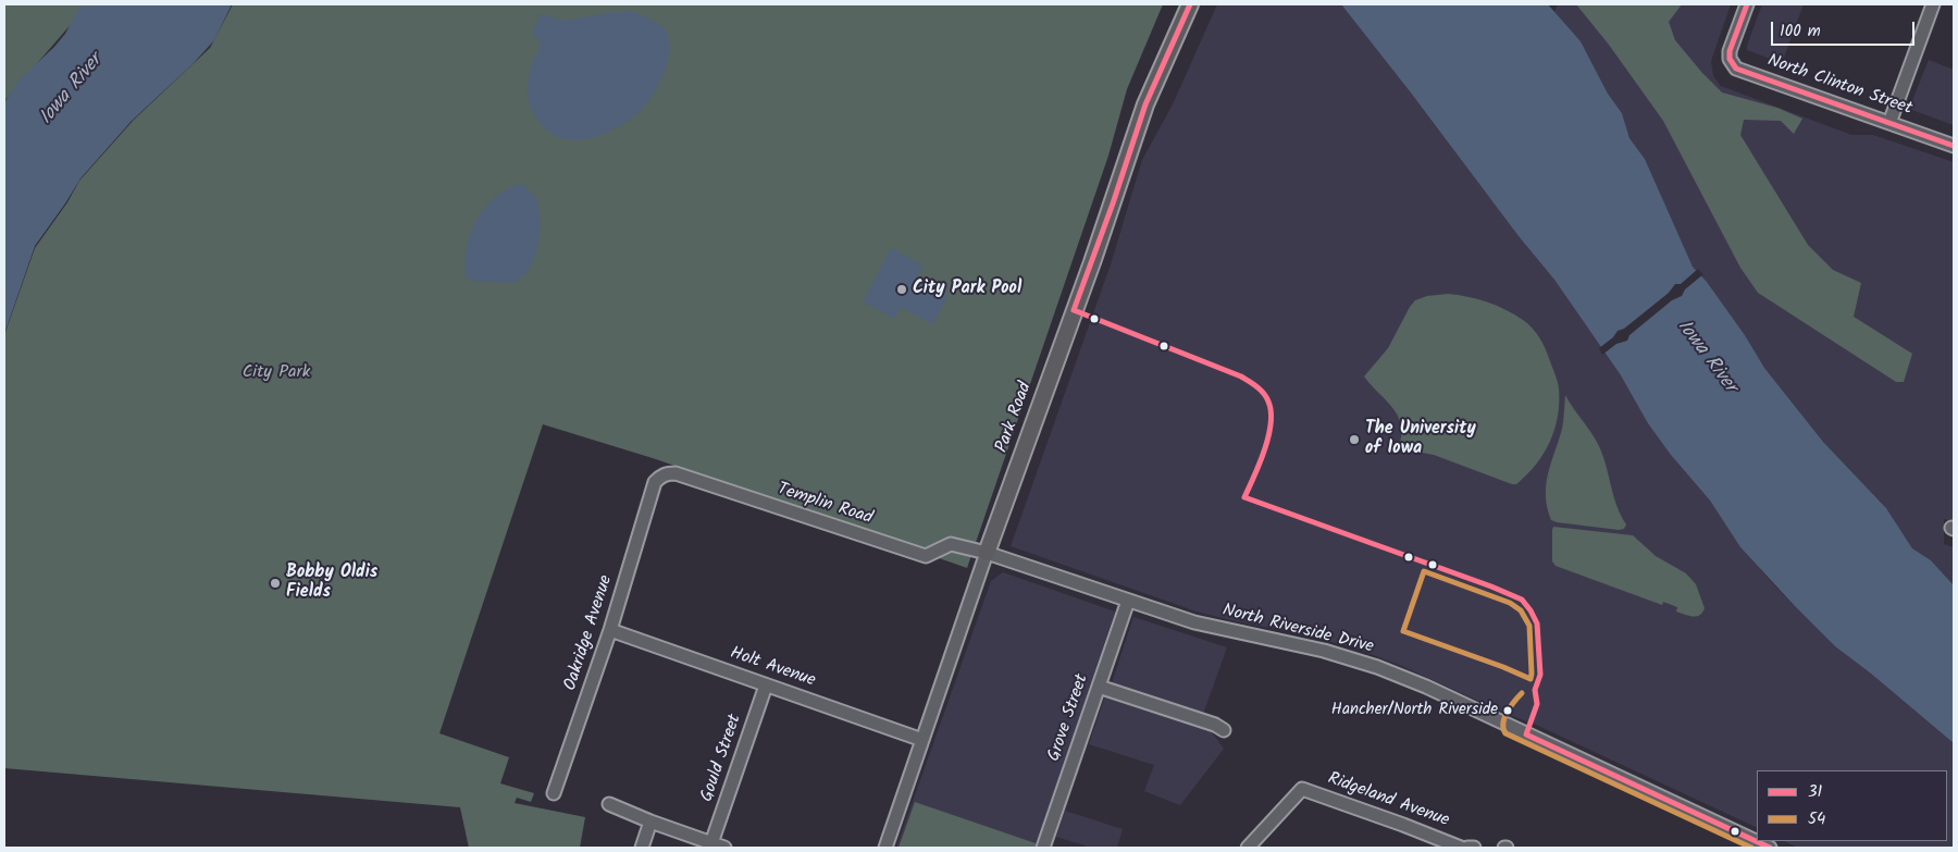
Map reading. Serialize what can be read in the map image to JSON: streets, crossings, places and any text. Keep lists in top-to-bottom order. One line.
{"streets":{"main road":["Park Road"],"street":["North Clinton Street","Templin Road","North Riverside Drive","Oakridge Avenue","Holt Avenue","Grove Street","Gould Street","Ridgeland Avenue"]},"crossings":[["Park Road","Templin Road"],["Park Road","North Riverside Drive"],["Park Road","Holt Avenue"],["Templin Road","North Riverside Drive"],["Templin Road","Oakridge Avenue"],["North Riverside Drive","Grove Street"],["Oakridge Avenue","Holt Avenue"],["Holt Avenue","Gould Street"]],"water":["Iowa River"],"parks":["City Park"],"places":["City Park Pool","The University of Iowa","Bobby Oldis Fields","Hancher/North Riverside"],"lines":["transit line 31","transit line 54"],"legend":["31","54"],"scale_bar":"100 m"}
